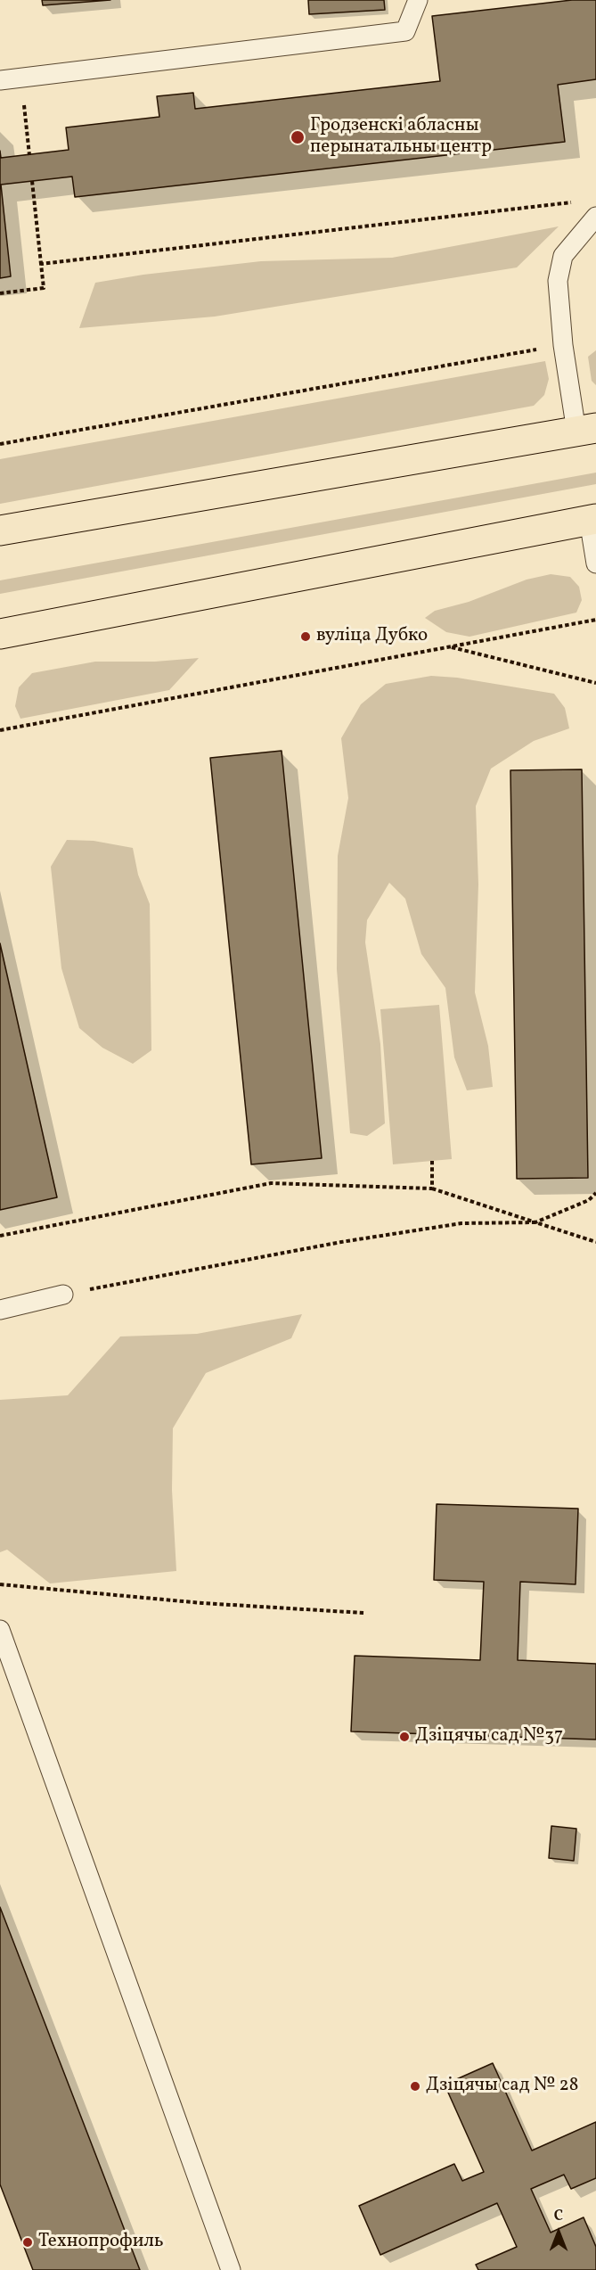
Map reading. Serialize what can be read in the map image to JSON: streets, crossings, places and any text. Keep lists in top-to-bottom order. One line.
{"places":["Гродзенскі абласны перынатальны центр","вуліца Дубко","Дзіцячы сад №37","Дзіцячы сад № 28","Технопрофиль"],"north":"top"}
